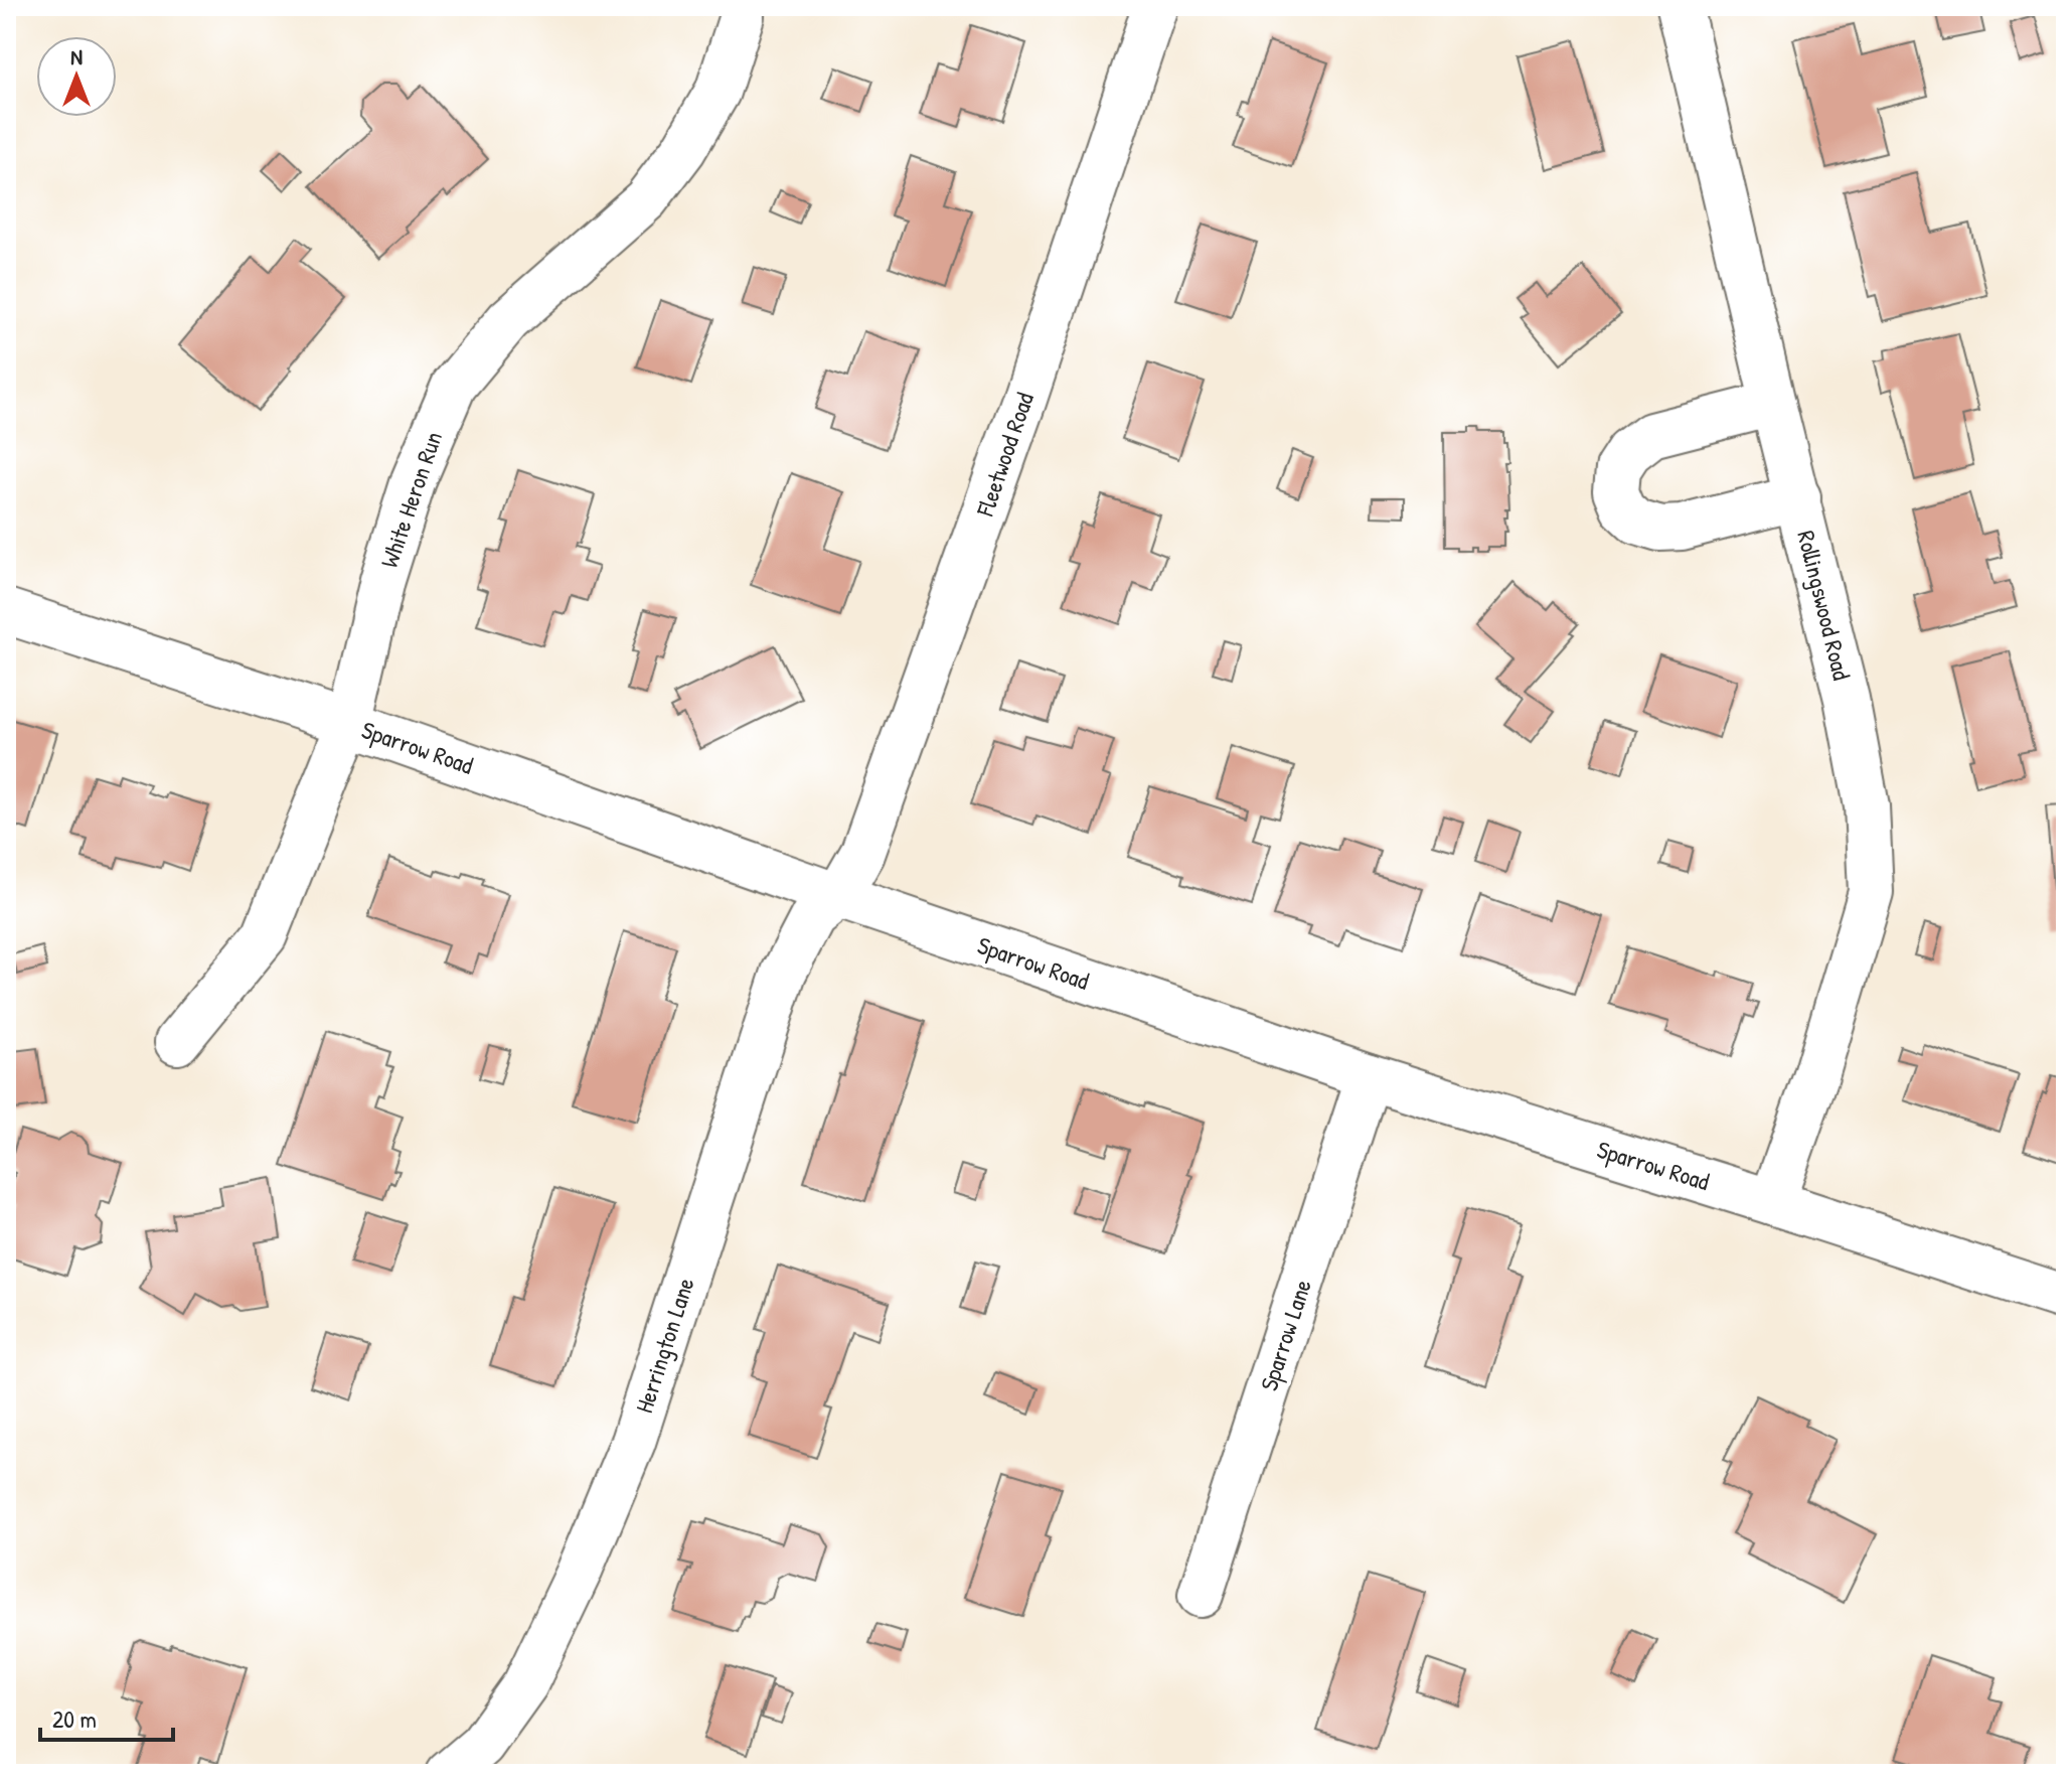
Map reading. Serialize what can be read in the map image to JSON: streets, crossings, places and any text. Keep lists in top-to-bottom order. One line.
{"streets":{"street":["Fleetwood Road","White Heron Run","Rollingswood Road","Sparrow Road","Sparrow Lane","Herrington Lane"]},"crossings":[["Fleetwood Road","Sparrow Road"],["Fleetwood Road","Herrington Lane"],["White Heron Run","Sparrow Road"],["Rollingswood Road","Sparrow Road"],["Sparrow Road","Sparrow Lane"],["Sparrow Road","Herrington Lane"]],"scale_bar":"20 m","north":"top"}
